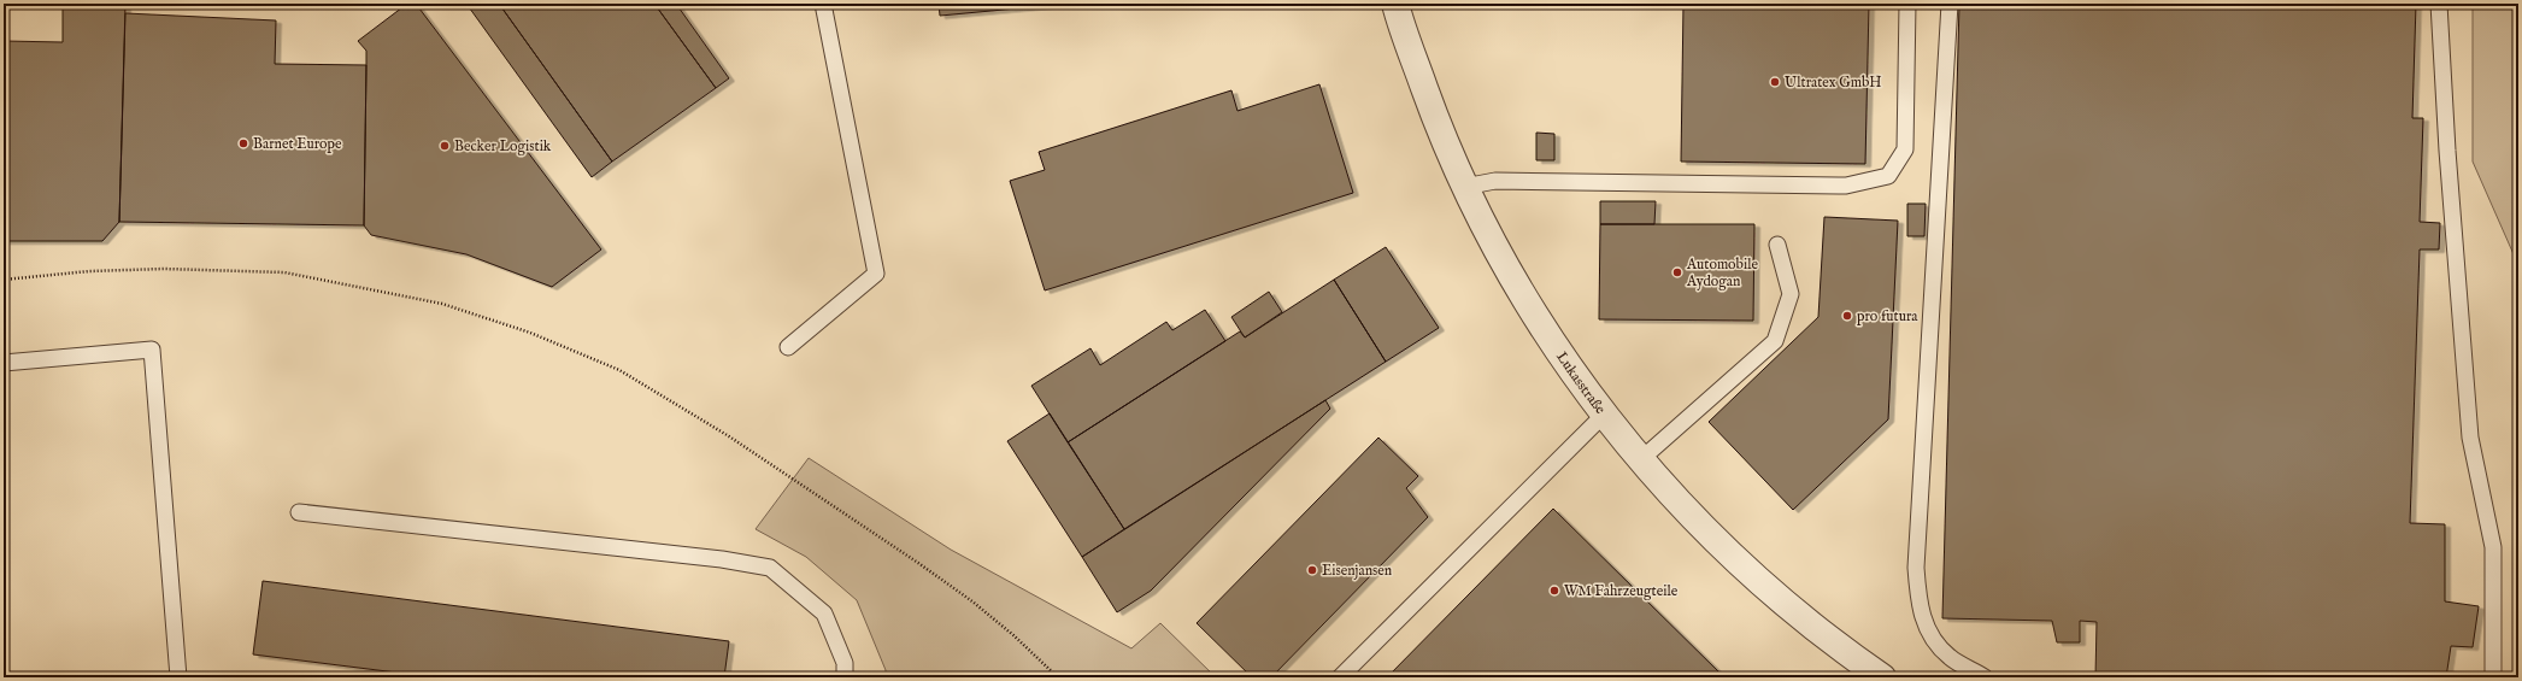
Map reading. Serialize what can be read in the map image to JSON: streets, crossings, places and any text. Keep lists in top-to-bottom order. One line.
{"streets":{"street":["Lukasstraße"]},"places":["Ultratex GmbH","Barnet Europe","Becker Logistik","Automobile Aydogan","pro futura","Eisenjansen","WM Fahrzeugteile"]}
